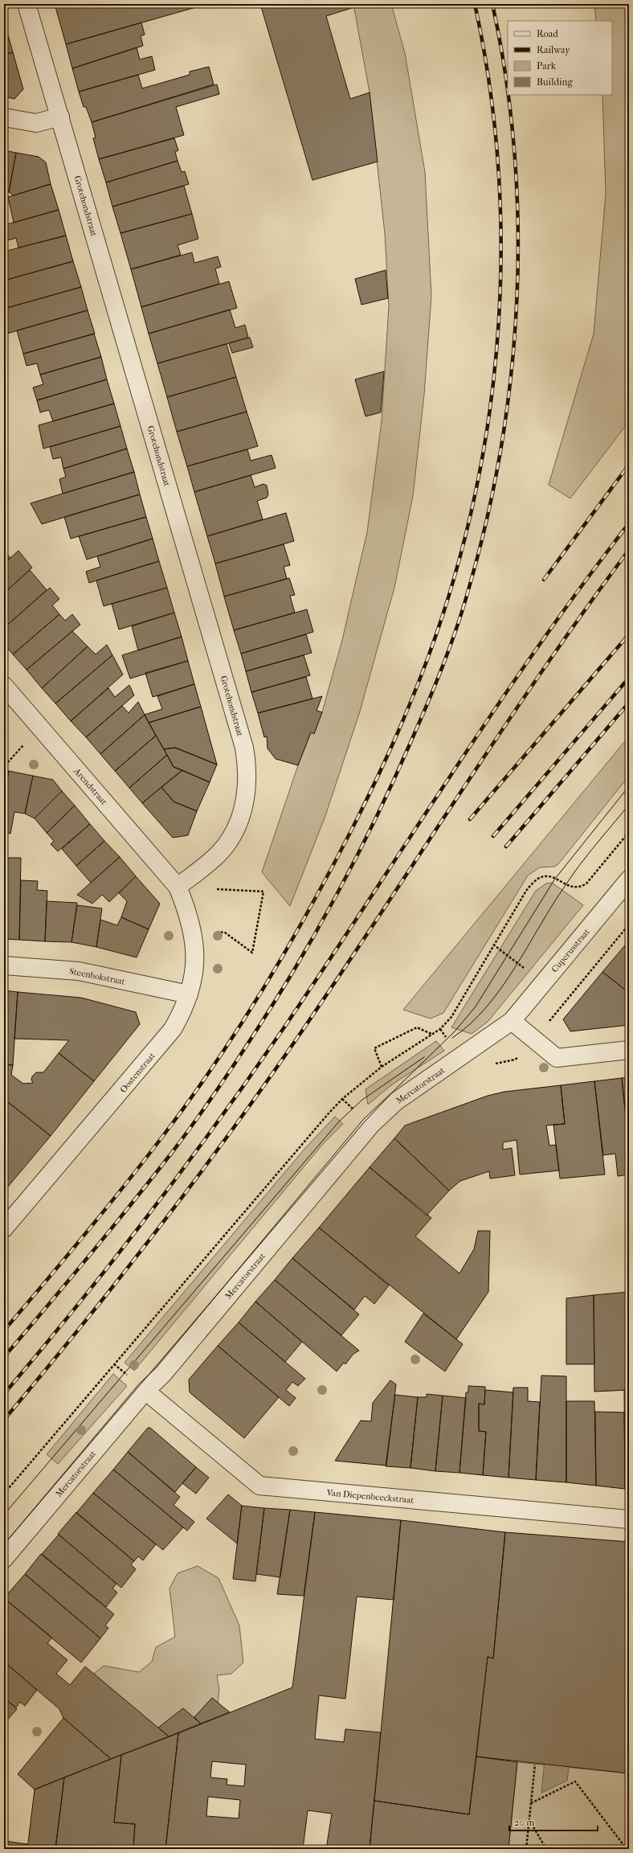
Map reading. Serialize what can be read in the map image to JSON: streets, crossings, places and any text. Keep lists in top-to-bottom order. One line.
{"streets":{"street":["Grotehondstraat","Arendstraat","Cuperusstraat","Steenbokstraat","Oostenstraat","Mercatorstraat","Van Diepenbeeckstraat"]},"crossings":[["Grotehondstraat","Arendstraat"],["Grotehondstraat","Oostenstraat"],["Arendstraat","Oostenstraat"],["Cuperusstraat","Mercatorstraat"],["Steenbokstraat","Oostenstraat"],["Mercatorstraat","Van Diepenbeeckstraat"]],"legend":["Road","Railway","Park","Building"],"scale_bar":"20 m"}
